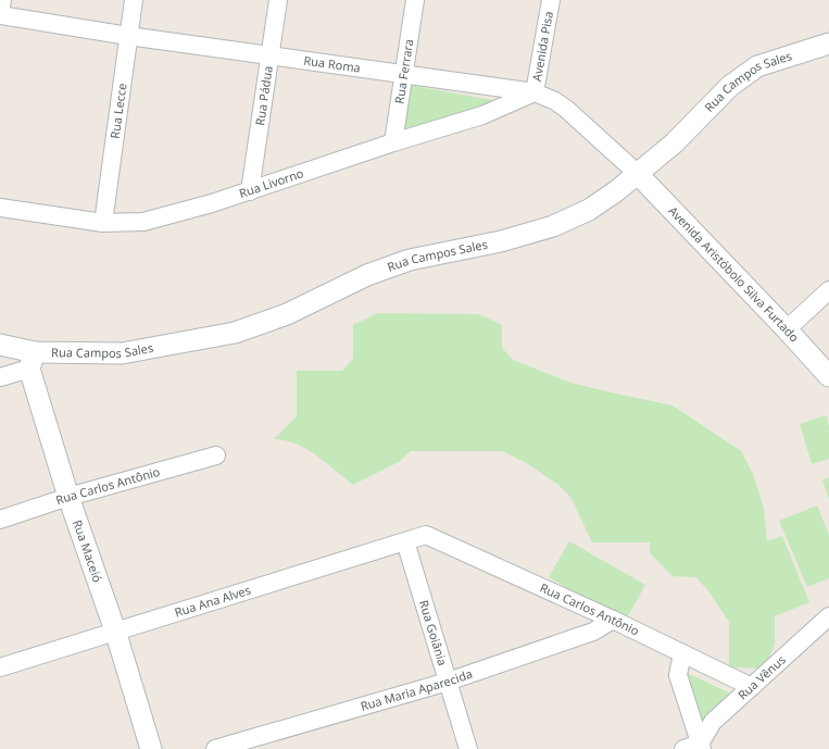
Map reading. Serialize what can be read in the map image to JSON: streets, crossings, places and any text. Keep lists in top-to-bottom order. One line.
{"streets":{"street":["Avenida Pisa","Rua Roma","Rua Ferrara","Rua Campos Sales","Rua Pádua","Rua Lecce","Rua Livorno","Avenida Aristóbolo Silva Furtado","Rua Carlos Antônio","Rua Maceió","Rua Ana Alves","Rua Goiânia","Rua Vênus","Rua Maria Aparecida"]},"crossings":[["Avenida Pisa","Rua Roma"],["Avenida Pisa","Rua Livorno"],["Rua Roma","Rua Ferrara"],["Rua Roma","Rua Campos Sales"],["Rua Roma","Rua Pádua"],["Rua Roma","Rua Lecce"],["Rua Roma","Rua Livorno"],["Rua Roma","Avenida Aristóbolo Silva Furtado"],["Rua Ferrara","Rua Livorno"],["Rua Campos Sales","Avenida Aristóbolo Silva Furtado"],["Rua Campos Sales","Rua Maceió"],["Rua Pádua","Rua Livorno"],["Rua Lecce","Rua Livorno"],["Rua Carlos Antônio","Rua Maceió"],["Rua Carlos Antônio","Rua Ana Alves"],["Rua Carlos Antônio","Rua Vênus"],["Rua Carlos Antônio","Rua Maria Aparecida"],["Rua Maceió","Rua Ana Alves"],["Rua Ana Alves","Rua Goiânia"],["Rua Goiânia","Rua Maria Aparecida"]]}
